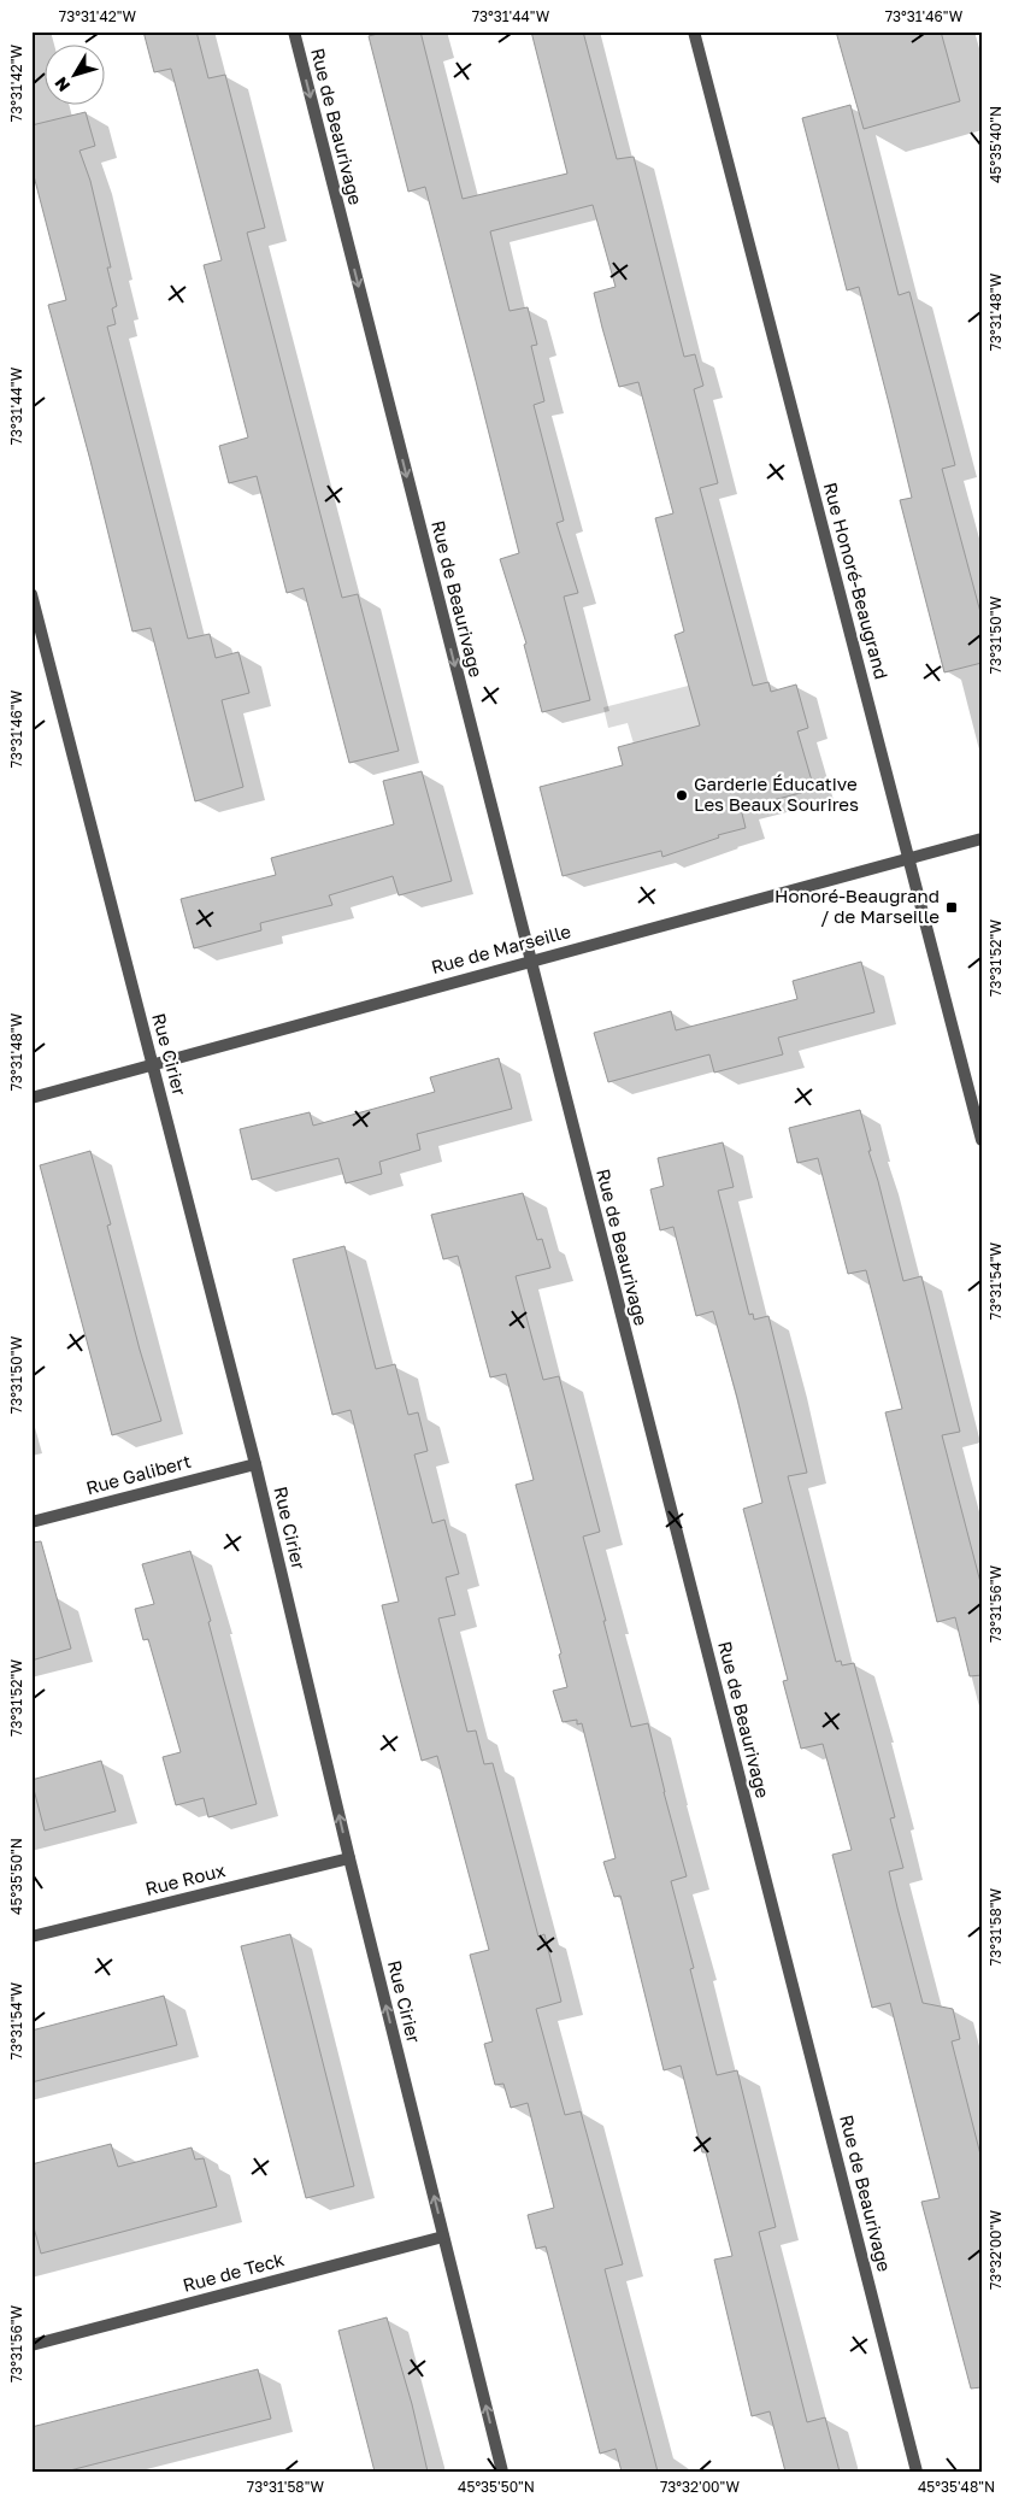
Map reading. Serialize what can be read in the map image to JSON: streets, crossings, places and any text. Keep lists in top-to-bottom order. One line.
{"streets":{"street":["Rue de Beaurivage","Rue Honoré-Beaugrand","Rue de Marseille","Rue Cirier","Rue Galibert","Rue Roux","Rue de Teck"]},"crossings":[["Rue de Beaurivage","Rue de Marseille"],["Rue Honoré-Beaugrand","Rue de Marseille"],["Rue de Marseille","Rue Cirier"],["Rue Cirier","Rue Galibert"],["Rue Cirier","Rue Roux"],["Rue Cirier","Rue de Teck"]],"one_way":["Rue de Beaurivage","Rue Cirier"],"places":{"other":["Garderie Éducative Les Beaux Sourires"],"transit":["Honoré-Beaugrand / de Marseille"]},"north":"bottom left","coordinates":["73°31'42\"W","73°31'44\"W","73°31'46\"W","45°35'40\"N","73°31'48\"W","73°31'50\"W","73°31'52\"W","73°31'54\"W","73°31'56\"W","45°35'50\"N","73°31'58\"W","73°32'00\"W","45°35'48\"N"]}
